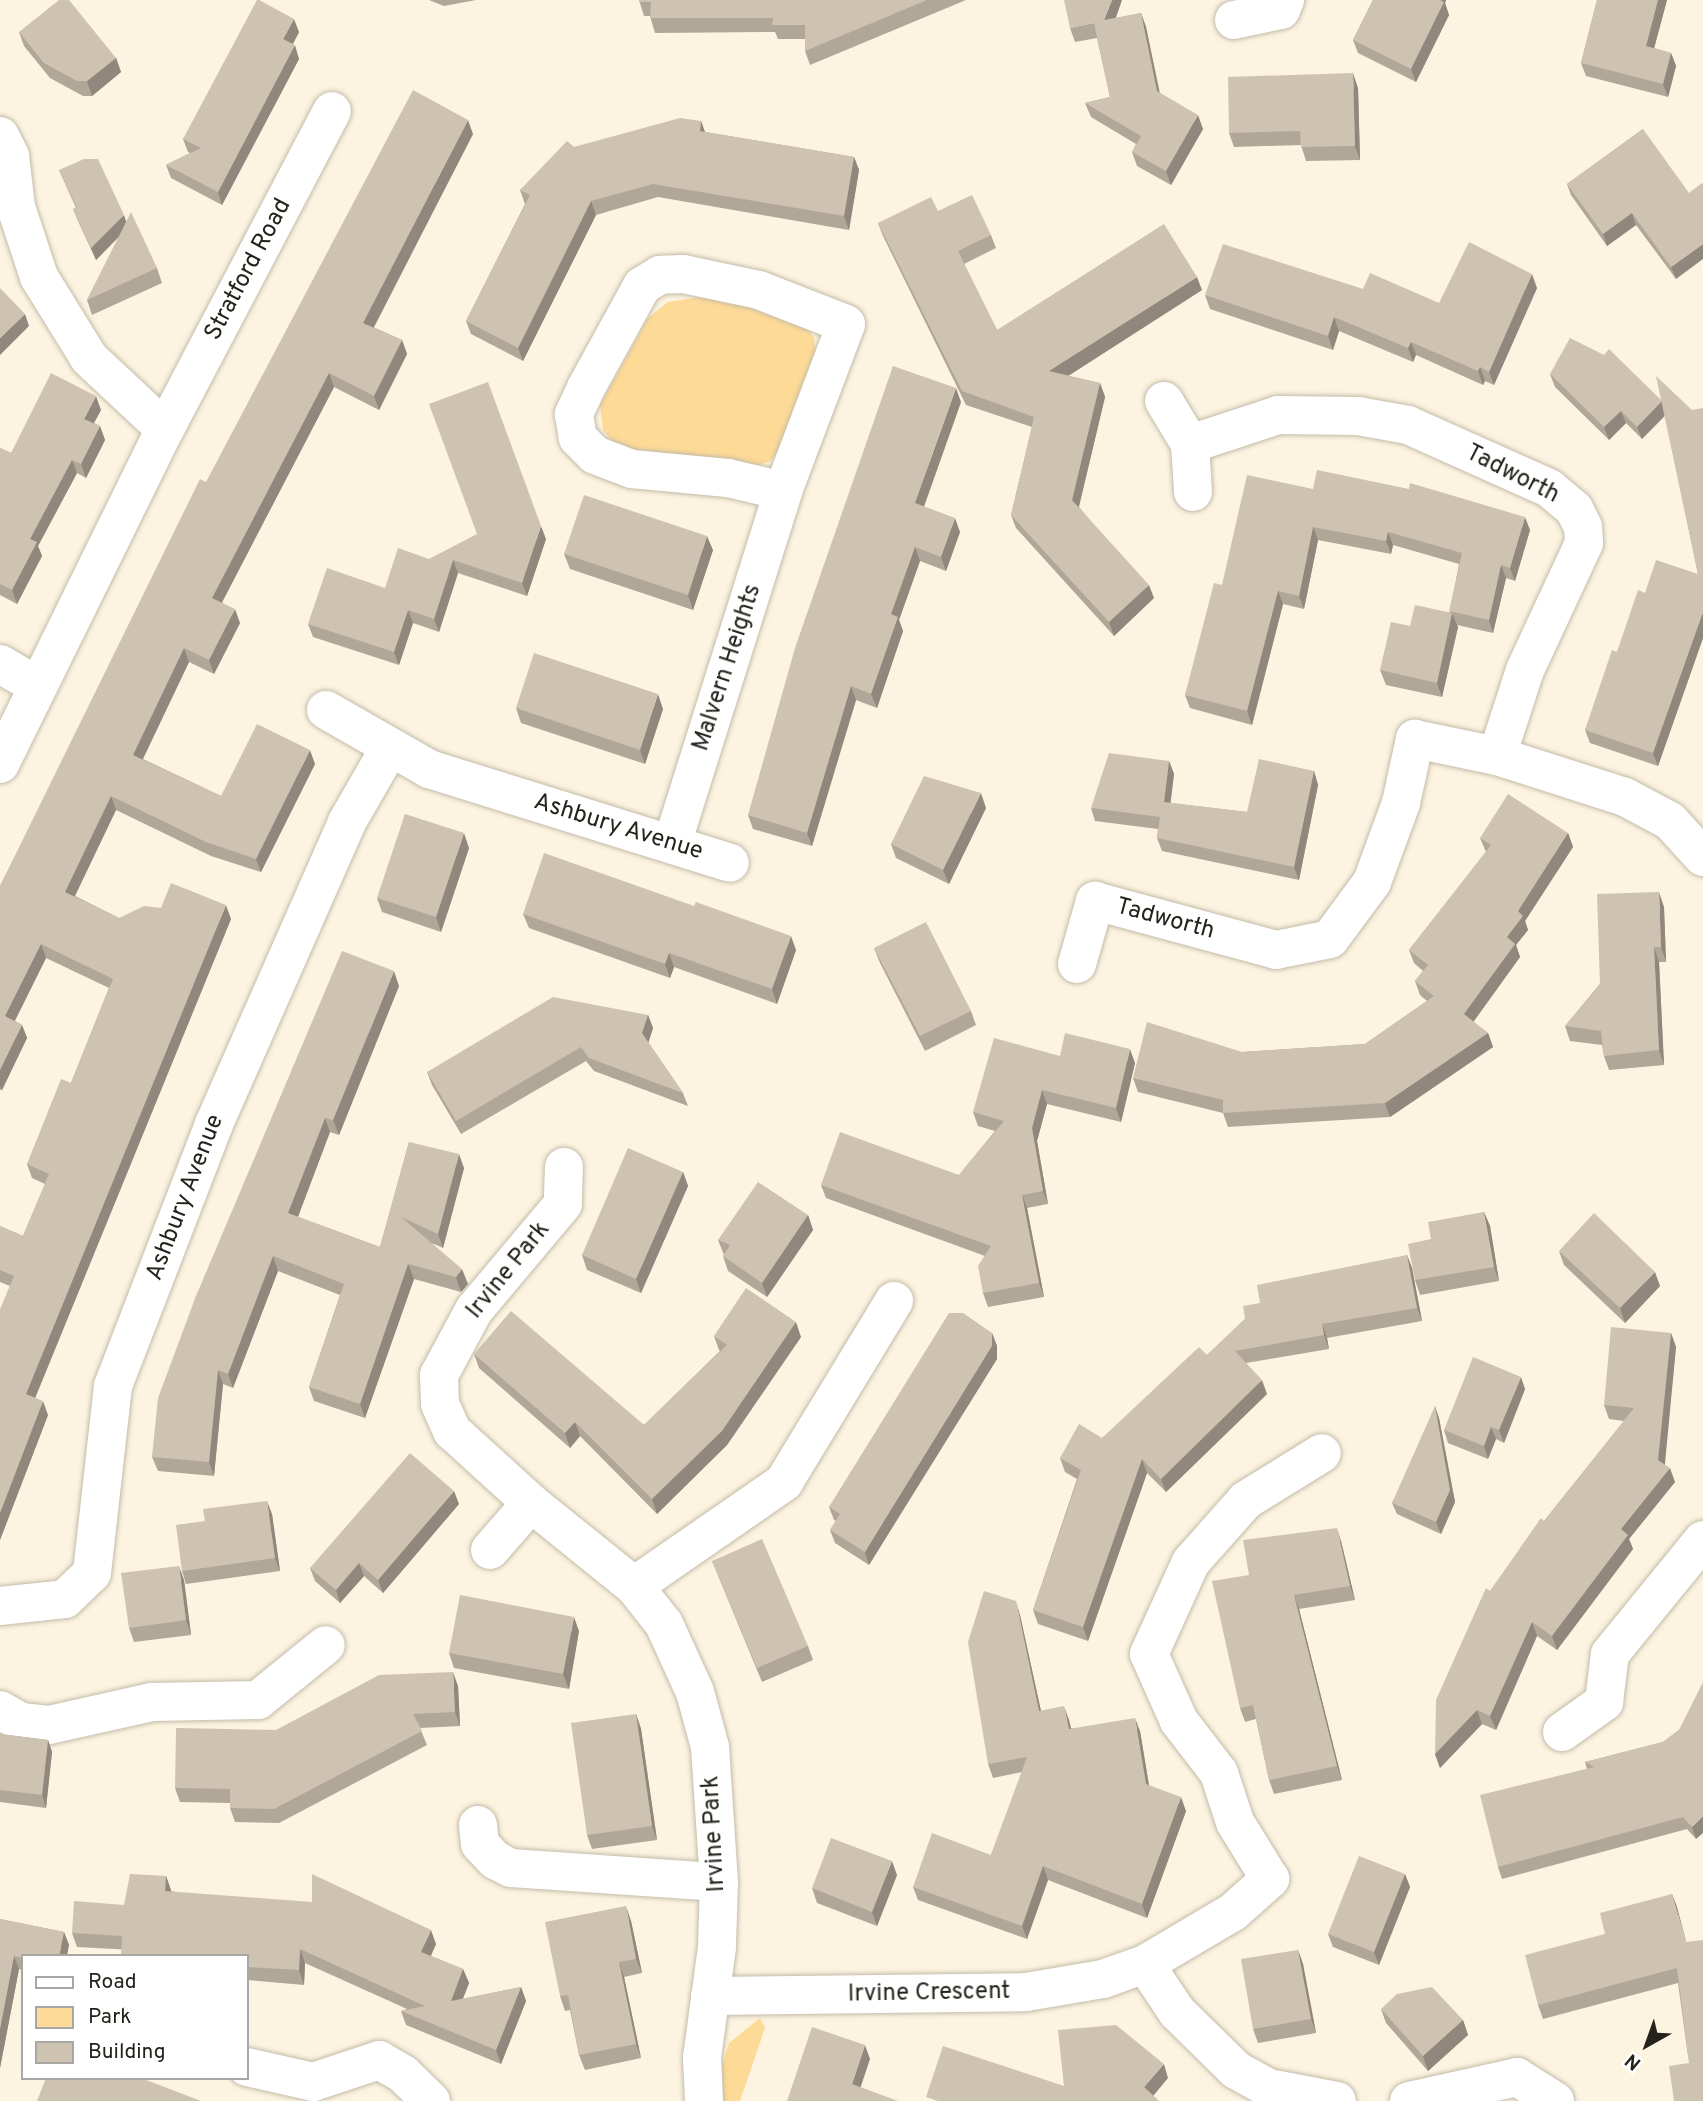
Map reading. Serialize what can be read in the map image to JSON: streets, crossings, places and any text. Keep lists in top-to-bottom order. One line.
{"streets":{"street":["Stratford Road","Tadworth","Malvern Heights","Ashbury Avenue","Irvine Park","Irvine Crescent"]},"crossings":[["Malvern Heights","Ashbury Avenue"],["Irvine Park","Irvine Crescent"]],"legend":["Road","Park","Building"],"north":"bottom left"}
